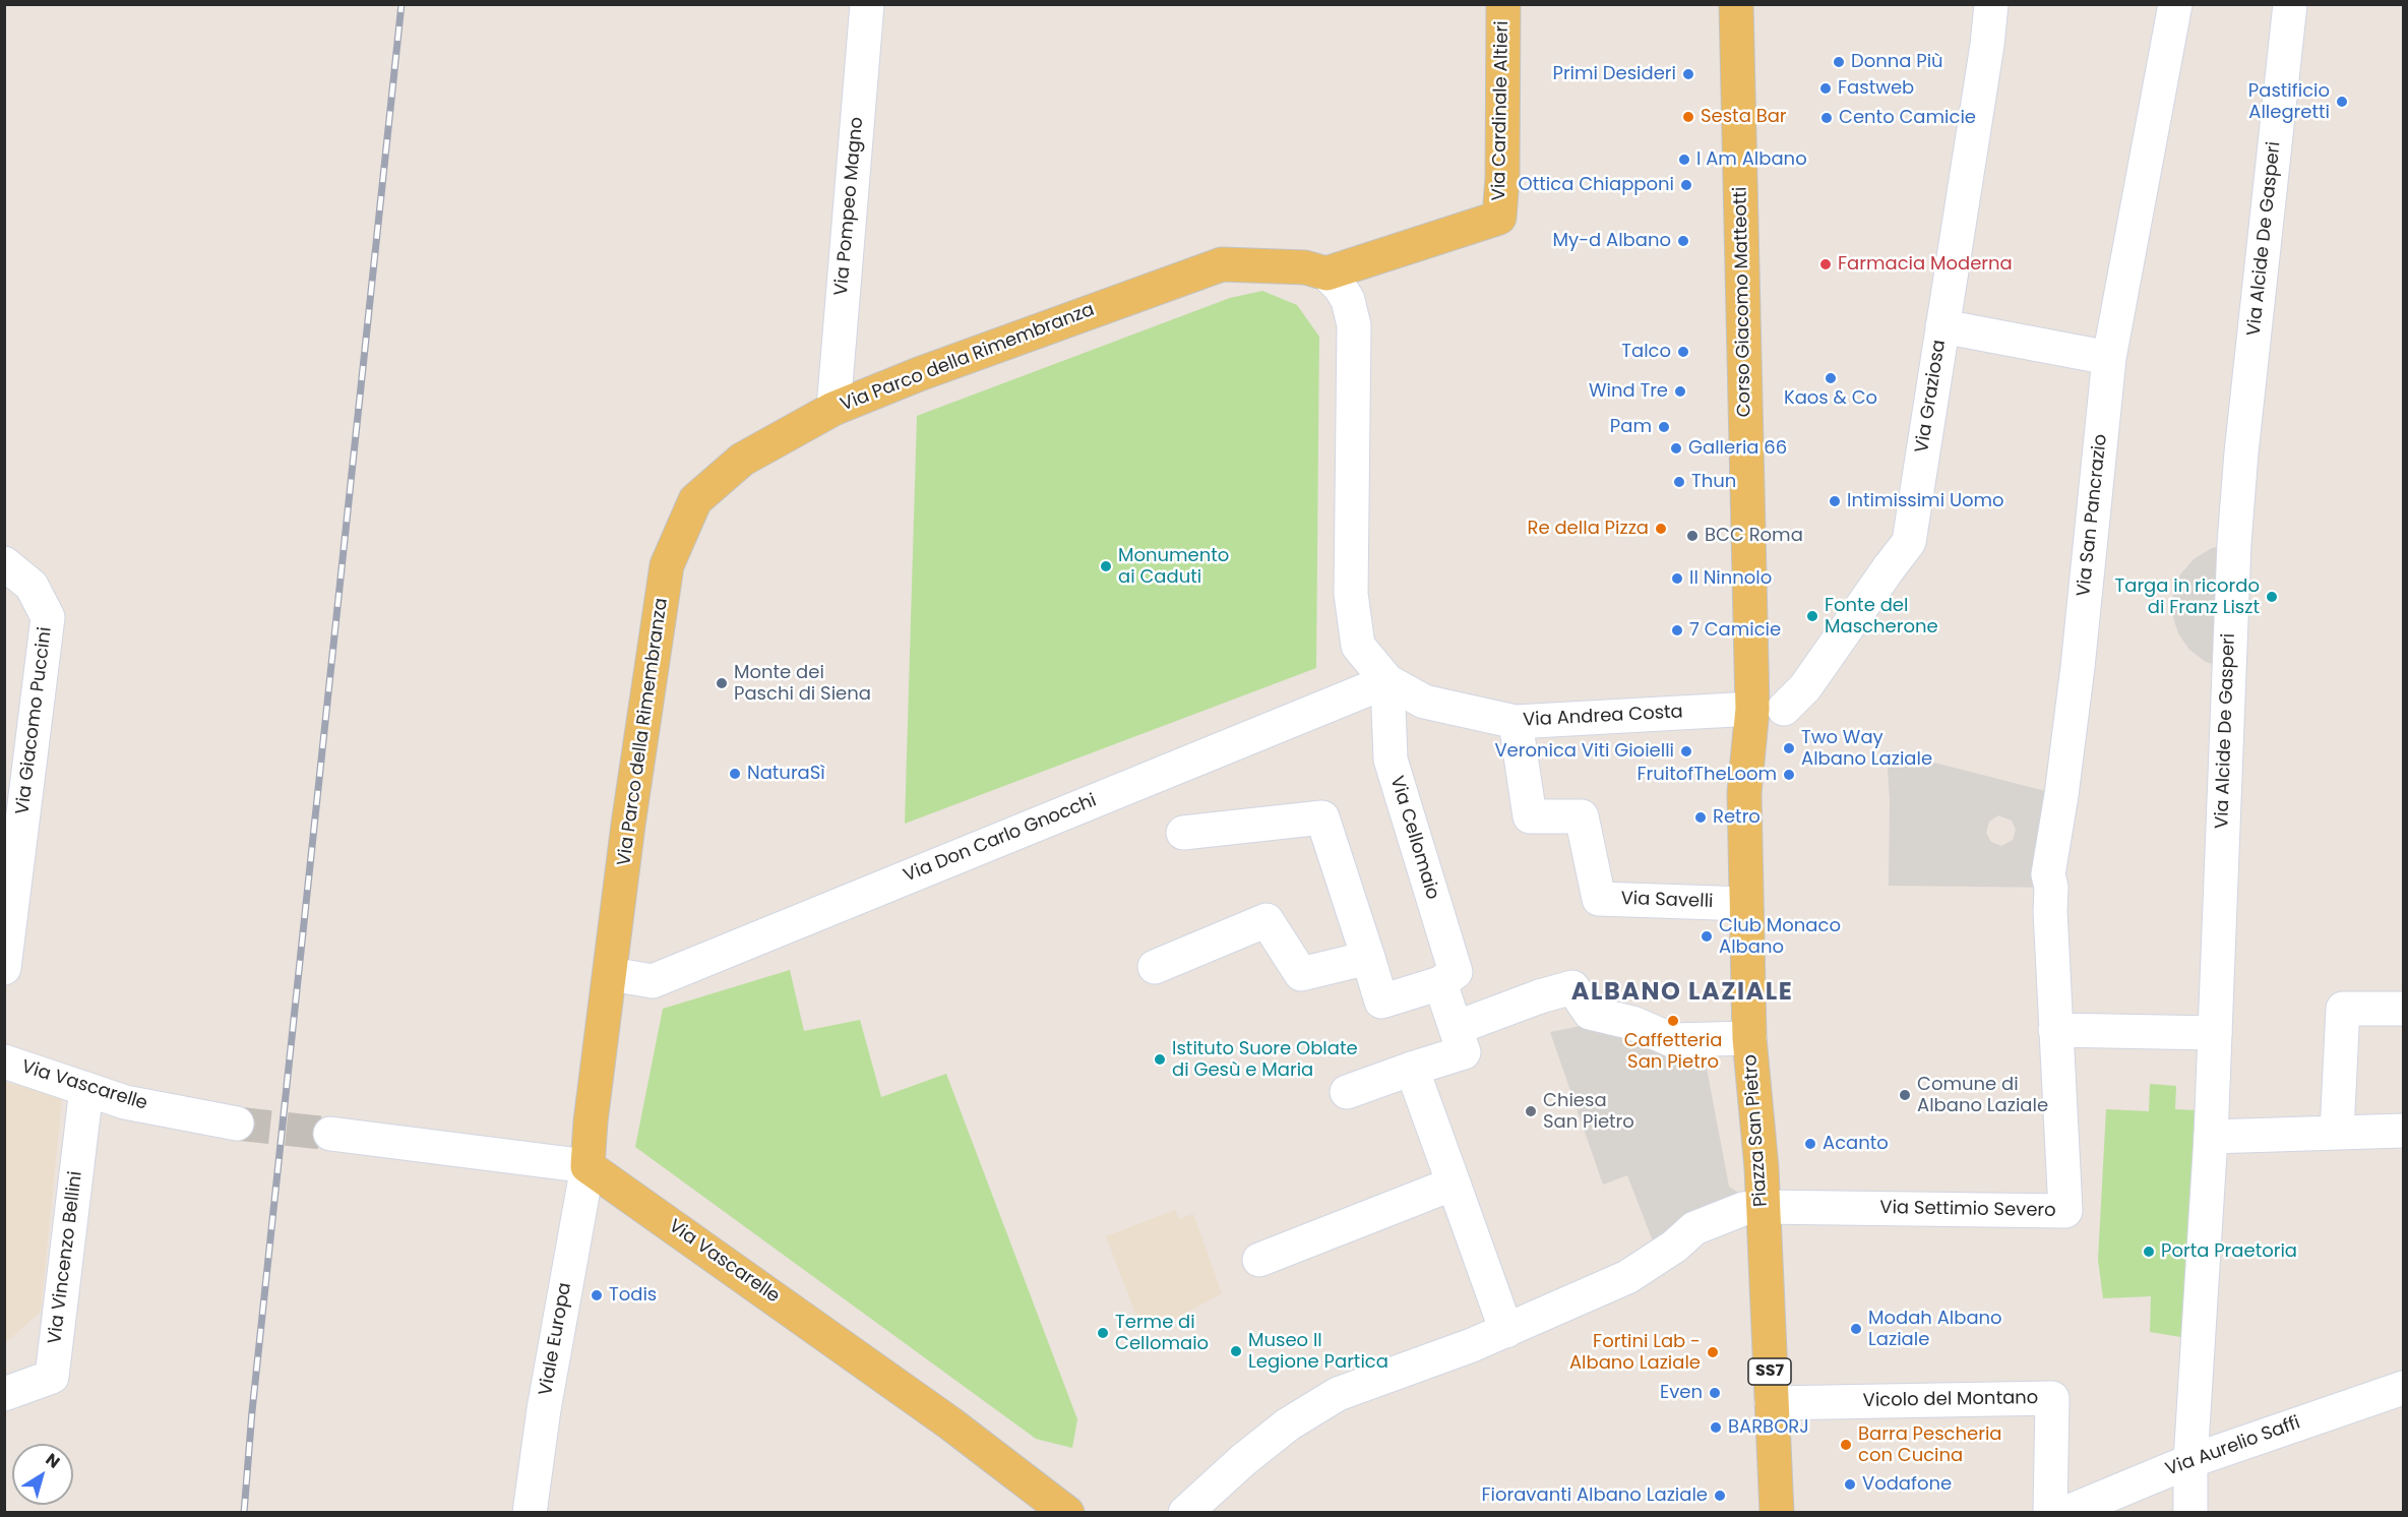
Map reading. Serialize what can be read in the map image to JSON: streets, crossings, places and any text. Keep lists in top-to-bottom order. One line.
{"streets":{"main road":["Via Cardinale Altieri","Corso Giacomo Matteotti","Via Parco della Rimembranza","Via Vascarelle","Piazza San Pietro","SS7"],"street":["Via Pompeo Magno","Via Alcide De Gasperi","Via Graziosa","Via San Pancrazio","Via Andrea Costa","Via Giacomo Puccini","Via Cellomaio","Via Don Carlo Gnocchi","Via Savelli","Via Settimio Severo","Via Vincenzo Bellini","Viale Europa","Vicolo del Montano","Via Aurelio Saffi"]},"crossings":[["Via Cardinale Altieri","Via Parco della Rimembranza"],["Via Pompeo Magno","Via Parco della Rimembranza"],["Via Alcide De Gasperi","Via Aurelio Saffi"],["Corso Giacomo Matteotti","Via Graziosa"],["Corso Giacomo Matteotti","Via Andrea Costa"],["Corso Giacomo Matteotti","Via Savelli"],["Corso Giacomo Matteotti","Piazza San Pietro"],["Via Parco della Rimembranza","Via Don Carlo Gnocchi"],["Via Parco della Rimembranza","Via Vascarelle"],["Via Parco della Rimembranza","Viale Europa"],["Via Graziosa","Via Andrea Costa"],["Via San Pancrazio","Via Settimio Severo"],["Via Andrea Costa","Via Cellomaio"],["Via Andrea Costa","Via Don Carlo Gnocchi"],["Via Andrea Costa","Via Savelli"],["Via Cellomaio","Via Don Carlo Gnocchi"],["Via Vascarelle","Via Vincenzo Bellini"],["Via Vascarelle","Viale Europa"],["Piazza San Pietro","Via Settimio Severo"],["Piazza San Pietro","SS7"],["Via Settimio Severo","SS7"],["SS7","Vicolo del Montano"]],"districts":["ALBANO LAZIALE"],"places":["Donna Più","Primi Desideri","Fastweb","Pastificio Allegretti","Sesta Bar","Cento Camicie","I Am Albano","Ottica Chiapponi","My-d Albano","Farmacia Moderna","Talco","Kaos & Co","Wind Tre","Pam","Galleria 66","Thun","Intimissimi Uomo","Re della Pizza","BCC Roma","Monumento ai Caduti","Il Ninnolo","Targa in ricordo di Franz Liszt","Fonte del Mascherone","7 Camicie","Monte dei Paschi di Siena","Two Way Albano Laziale","Veronica Viti Gioielli","NaturaSì","FruitofTheLoom","Retro","Club Monaco Albano","Caffetteria San Pietro","Istituto Suore Oblate di Gesù e Maria","Comune di Albano Laziale","Chiesa San Pietro","Acanto","Porta Praetoria","Todis","Modah Albano Laziale","Terme di Cellomaio","Museo II Legione Partica","Fortini Lab - Albano Laziale","Even","BARBORJ","Barra Pescheria con Cucina","Vodafone","Fioravanti Albano Laziale"],"north":"top right"}
